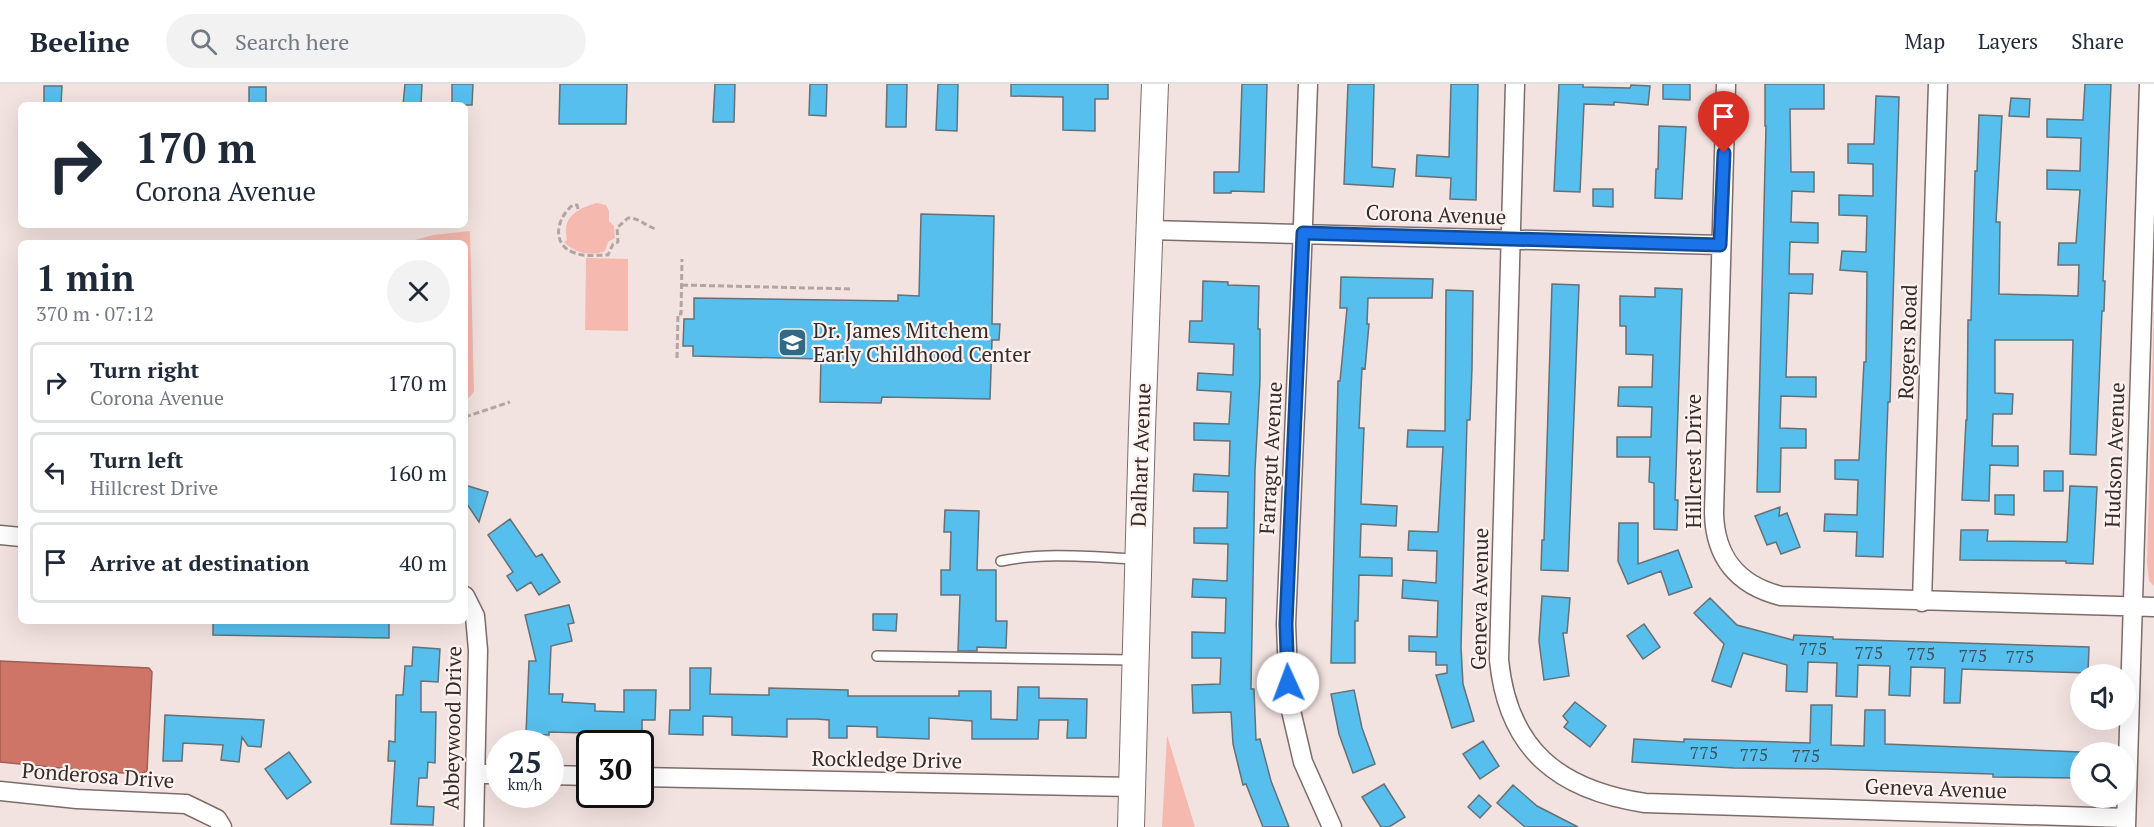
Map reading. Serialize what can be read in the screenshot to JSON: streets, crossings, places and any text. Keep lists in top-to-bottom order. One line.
{"streets":{"main road":["Dalhart Avenue"],"street":["Corona Avenue","Rogers Road","Hudson Avenue","Farragut Avenue","Hillcrest Drive","Geneva Avenue","Abbeywood Drive","Rockledge Drive","Ponderosa Drive"]},"crossings":[["Corona Avenue","Dalhart Avenue"],["Corona Avenue","Farragut Avenue"],["Corona Avenue","Hillcrest Drive"],["Corona Avenue","Geneva Avenue"],["Rogers Road","Hillcrest Drive"],["Dalhart Avenue","Rockledge Drive"],["Hudson Avenue","Hillcrest Drive"],["Hudson Avenue","Geneva Avenue"]],"places":{"school or university":["Dr. James Mitchem Early Childhood Center"]},"house_numbers":["775","775","775","775","775","775","775","775"],"page":{"header":"Beeline","search":"Search here","nav":["Map","Layers","Share"],"turn":["170 m","Corona Avenue"],"heading":["1 min","370 m · 07:12"],"list":[{"name":"Turn right","note":"Corona Avenue","value":"170 m"},{"name":"Turn left","note":"Hillcrest Drive","value":"160 m"},{"name":"Arrive at destination","value":"40 m"}],"speed":"25 km/h","limit":"30"}}
